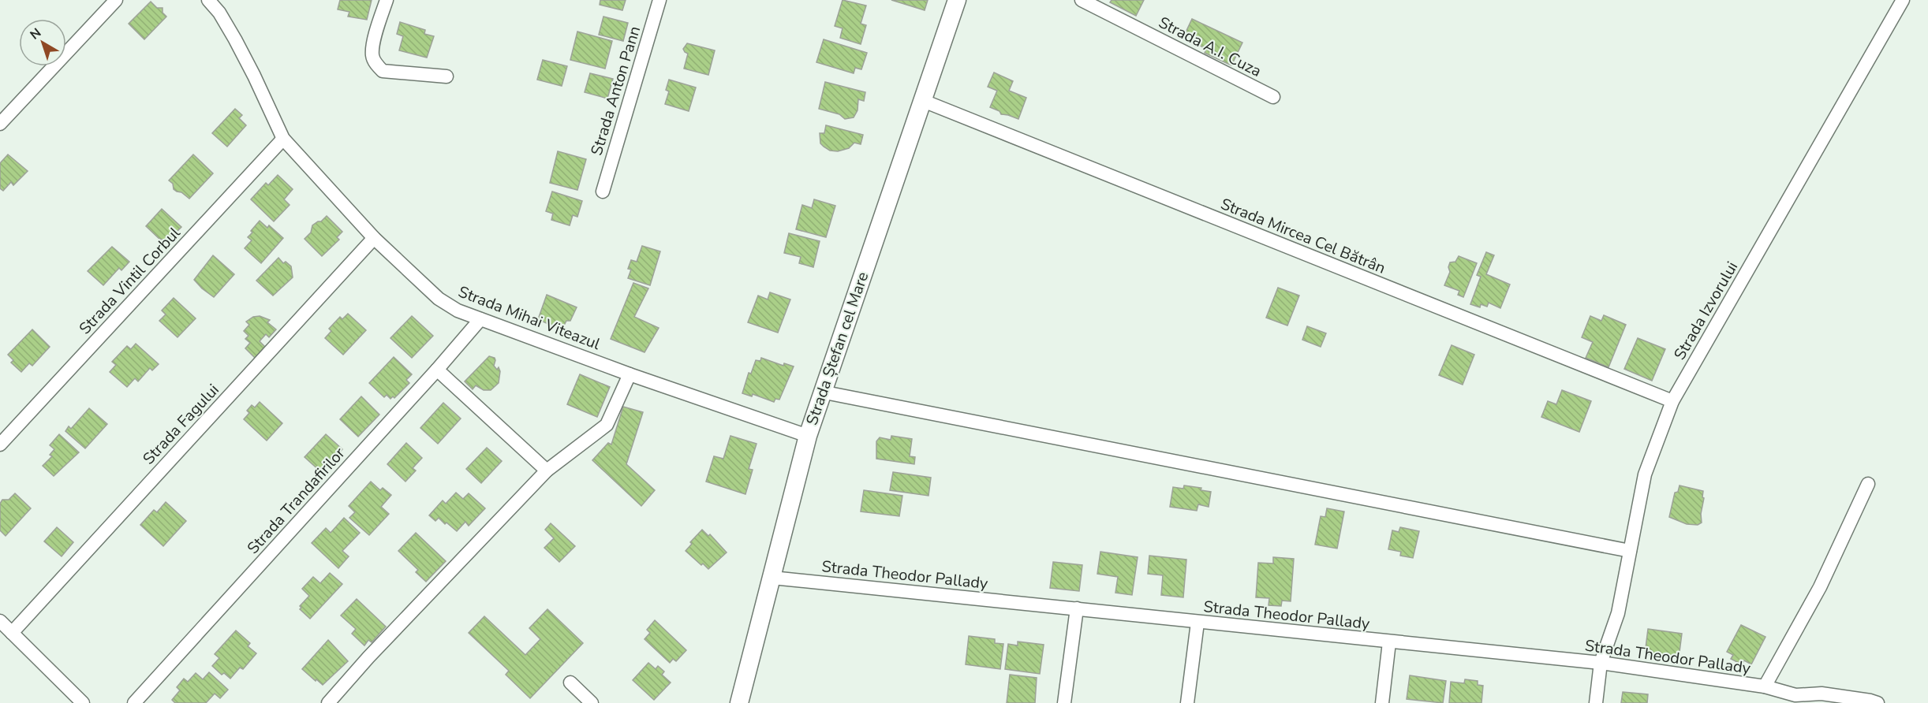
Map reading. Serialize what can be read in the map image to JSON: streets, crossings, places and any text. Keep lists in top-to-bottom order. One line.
{"streets":{"street":["Strada A.I. Cuza","Strada Anton Pann","Strada Mircea Cel Bătrân","Strada Vintil Corbul","Strada Izvorului","Strada Mihai Viteazul","Strada Ștefan cel Mare","Strada Fagului","Strada Trandafirilor","Strada Theodor Pallady"]},"crossings":[["Strada Mircea Cel Bătrân","Strada Izvorului"],["Strada Mircea Cel Bătrân","Strada Ștefan cel Mare"],["Strada Vintil Corbul","Strada Mihai Viteazul"],["Strada Izvorului","Strada Theodor Pallady"],["Strada Mihai Viteazul","Strada Ștefan cel Mare"],["Strada Mihai Viteazul","Strada Fagului"],["Strada Mihai Viteazul","Strada Trandafirilor"],["Strada Ștefan cel Mare","Strada Theodor Pallady"]],"north":"top left"}
